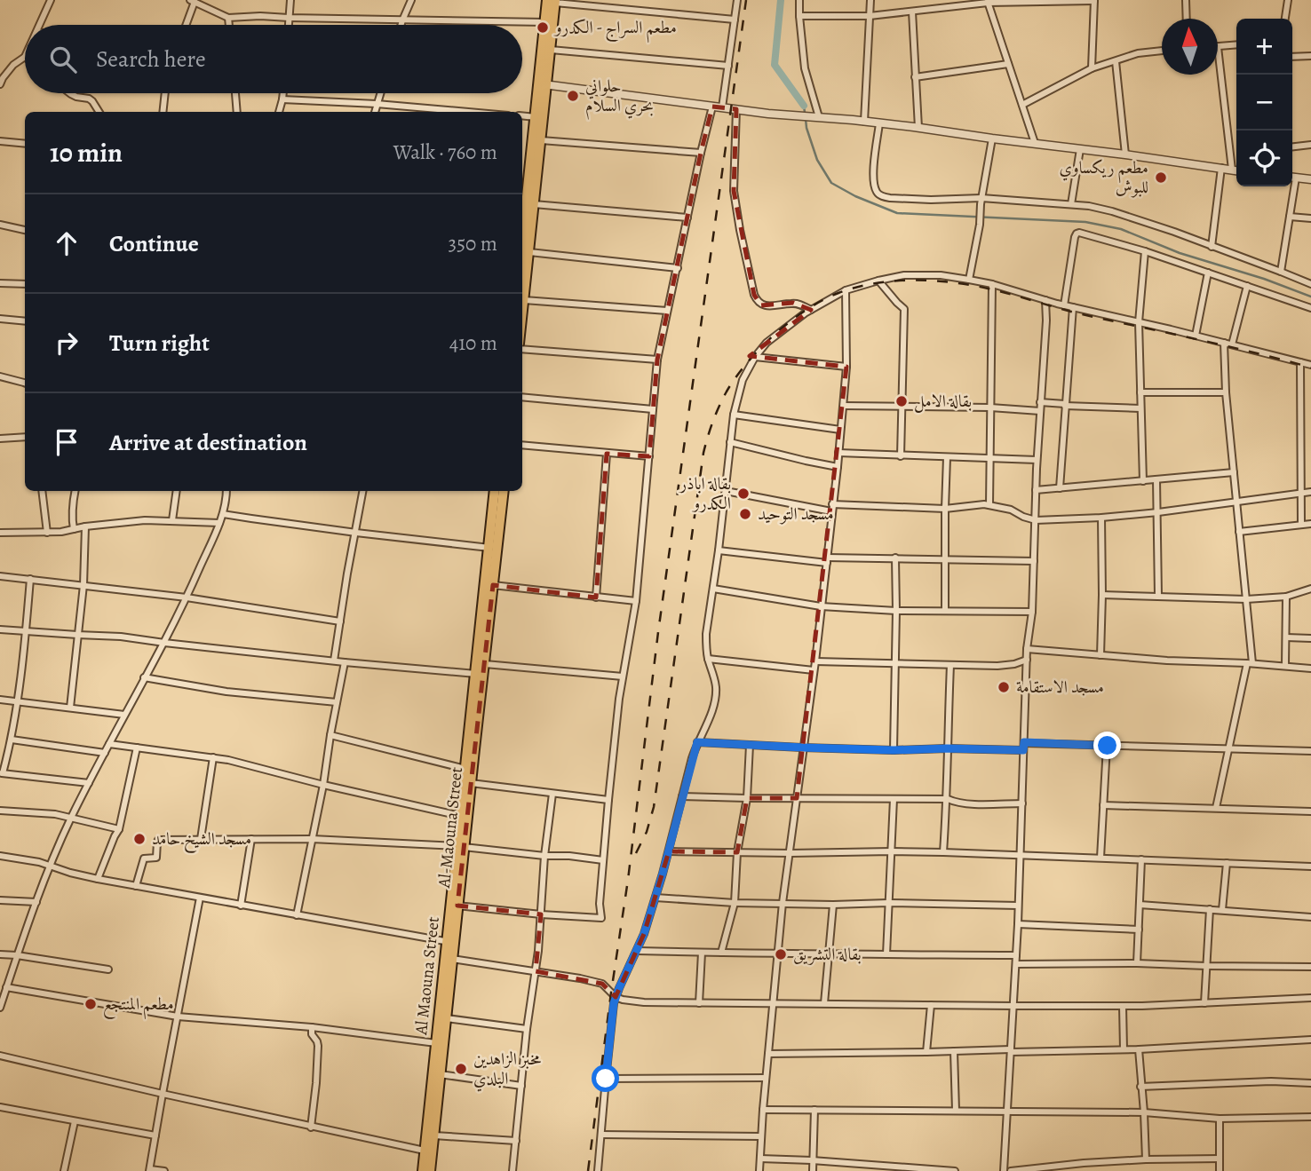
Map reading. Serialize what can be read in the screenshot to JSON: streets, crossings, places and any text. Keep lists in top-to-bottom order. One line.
{"streets":{"highway":["Al-Maouna Street","Al Maouna Street"]},"crossings":[["Al-Maouna Street","Al Maouna Street"]],"places":["مطعم السراج - الكدرو","حلواني بحري السلام","مطعم ريكساوي للبوش","بقالة الامل","بقالة اباذر الكدرو","مسجد التوحيد","مسجد الاستقامة","مسجد الشيخ حامد","بقالة التشريق","مطعم المنتجع","مخبز الزاهدين البلدي"],"north":"top","page":{"map_buttons":["+","−"],"search":"Search here","heading":["10 min","Walk · 760 m"],"list":[["Continue","350 m"],["Turn right","410 m"],"Arrive at destination"]}}
